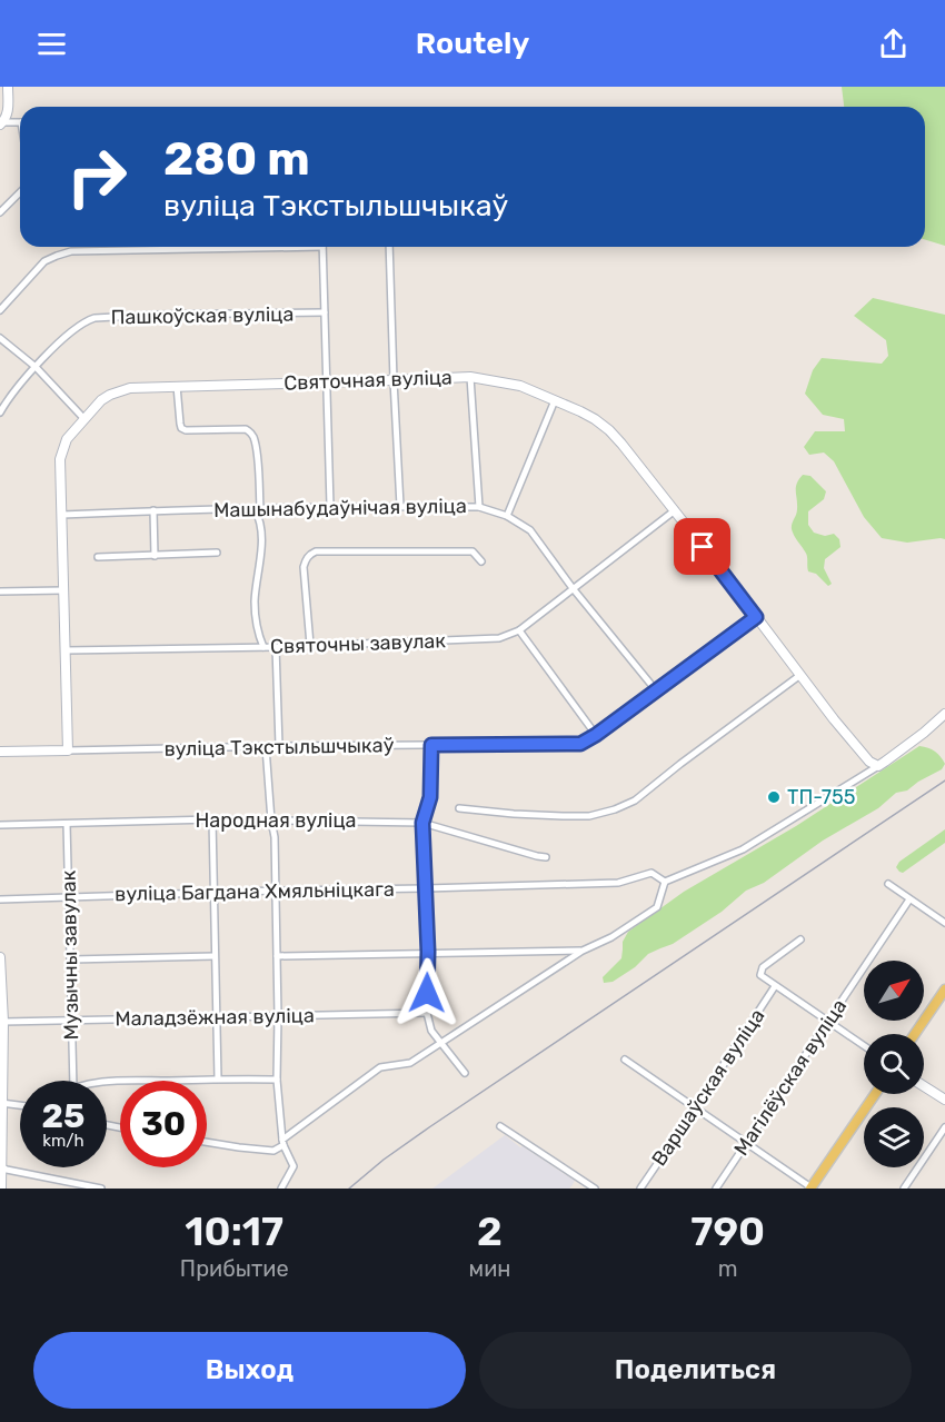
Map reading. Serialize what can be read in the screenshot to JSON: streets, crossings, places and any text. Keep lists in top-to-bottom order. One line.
{"streets":{"street":["Пашкоўская вуліца","Святочная вуліца","Машынабудаўнічая вуліца","Святочны завулак","вуліца Тэкстыльшчыкаў","Народная вуліца","вуліца Багдана Хмяльніцкага","Музычны завулак","Маладзёжная вуліца","Магілёўская вуліца","Варшаўская вуліца"]},"crossings":[["Святочная вуліца","Машынабудаўнічая вуліца"],["Святочная вуліца","Святочны завулак"],["Святочная вуліца","вуліца Тэкстыльшчыкаў"],["Машынабудаўнічая вуліца","вуліца Тэкстыльшчыкаў"],["Народная вуліца","Музычны завулак"],["вуліца Багдана Хмяльніцкага","Музычны завулак"],["Музычны завулак","Маладзёжная вуліца"]],"places":["ТП-755"],"north":"top right","page":{"header":"Routely","turn":["280 m","вуліца Тэкстыльшчыкаў"],"speed":"25 km/h","limit":"30","eta":["10:17","Прибытие","2","мин","790","m"],"buttons":["Выход","Поделиться"]}}
